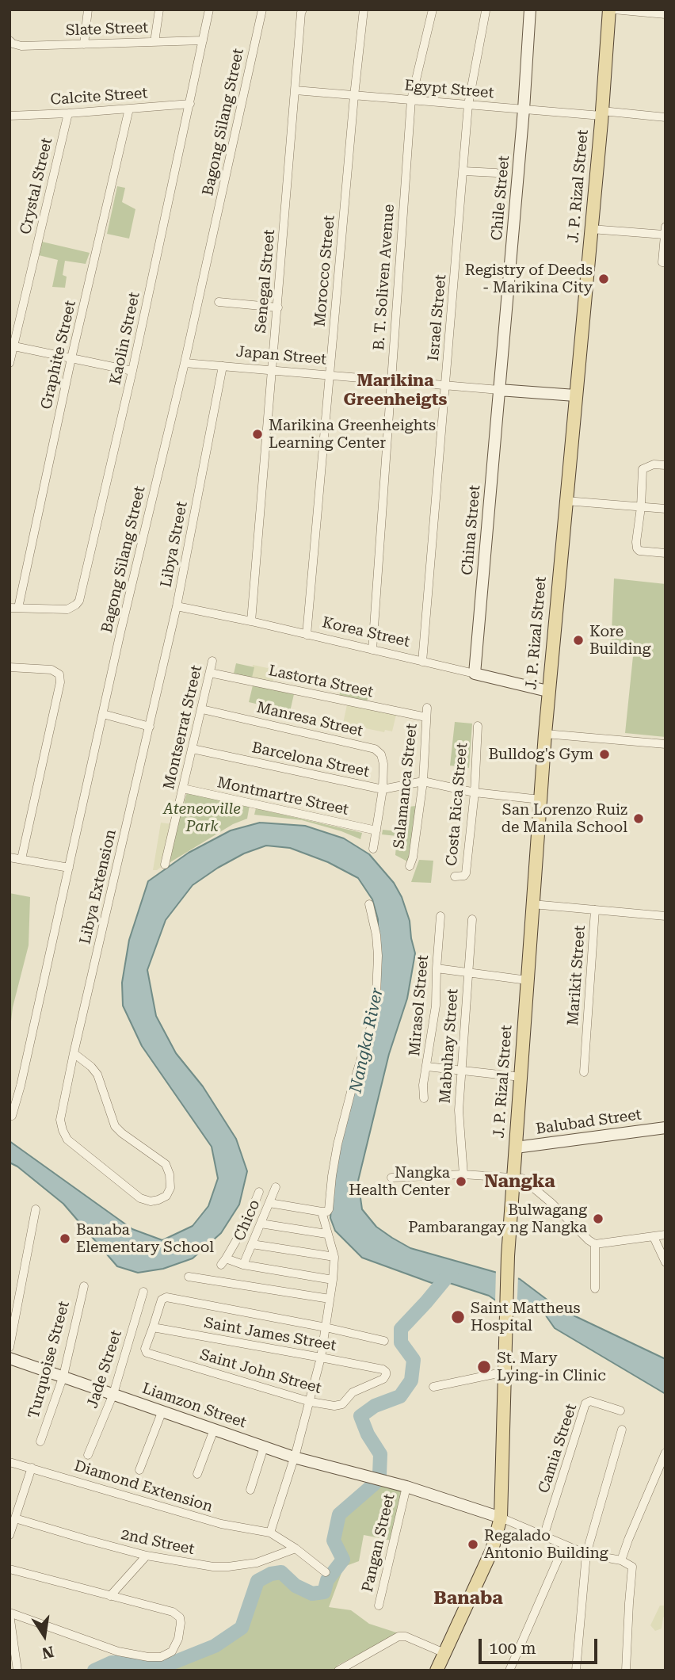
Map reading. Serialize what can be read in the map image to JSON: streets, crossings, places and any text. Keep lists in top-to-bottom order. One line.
{"streets":{"main road":["J. P. Rizal Street"],"street":["Slate Street","Egypt Street","Calcite Street","Bagong Silang Street","Crystal Street","Chile Street","Morocco Street","B. T. Soliven Avenue","Senegal Street","Israel Street","Kaolin Street","Graphite Street","Japan Street","China Street","Libya Street","Korea Street","Lastorta Street","Manresa Street","Montserrat Street","Barcelona Street","Salamanca Street","Montmartre Street","Costa Rica Street","Libya Extension","Marikit Street","Mirasol Street","Mabuhay Street","Balubad Street","Chico","Saint James Street","Turquoise Street","Jade Street","Saint John Street","Liamzon Street","Camia Street","Diamond Extension","2nd Street","Pangan Street"]},"crossings":[["Slate Street","Kaolin Street"],["Egypt Street","J. P. Rizal Street"],["Egypt Street","Chile Street"],["Egypt Street","Morocco Street"],["Egypt Street","B. T. Soliven Avenue"],["Egypt Street","Senegal Street"],["Egypt Street","Israel Street"],["Calcite Street","Crystal Street"],["Calcite Street","Kaolin Street"],["Calcite Street","Graphite Street"],["Bagong Silang Street","Japan Street"],["J. P. Rizal Street","Japan Street"],["J. P. Rizal Street","Korea Street"],["J. P. Rizal Street","Marikit Street"],["J. P. Rizal Street","Balubad Street"],["J. P. Rizal Street","Liamzon Street"],["Chile Street","Japan Street"],["Chile Street","China Street"],["Morocco Street","Japan Street"],["Morocco Street","Korea Street"],["B. T. Soliven Avenue","Japan Street"],["B. T. Soliven Avenue","Korea Street"],["Senegal Street","Japan Street"],["Senegal Street","Korea Street"],["Israel Street","Japan Street"],["Israel Street","Korea Street"],["Kaolin Street","Graphite Street"],["Japan Street","China Street"],["Japan Street","Libya Street"],["China Street","Korea Street"],["Libya Street","Korea Street"],["Libya Street","Libya Extension"],["Lastorta Street","Montserrat Street"],["Lastorta Street","Salamanca Street"],["Manresa Street","Montserrat Street"],["Manresa Street","Barcelona Street"],["Manresa Street","Montmartre Street"],["Montserrat Street","Barcelona Street"],["Montserrat Street","Montmartre Street"],["Barcelona Street","Salamanca Street"],["Saint James Street","Saint John Street"],["Turquoise Street","Liamzon Street"],["Jade Street","Liamzon Street"],["Liamzon Street","Pangan Street"]],"districts":["Marikina Greenheigts","Nangka","Banaba"],"water":["Nangka River"],"parks":["Ateneoville Park"],"places":["Registry of Deeds - Marikina City","Marikina Greenheights Learning Center","Kore Building","Bulldog's Gym","San Lorenzo Ruiz de Manila School","Nangka Health Center","Bulwagang Pambarangay ng Nangka","Banaba Elementary School","Saint Mattheus Hospital","St. Mary Lying-in Clinic","Regalado Antonio Building"],"scale_bar":"100 m","north":"bottom"}
